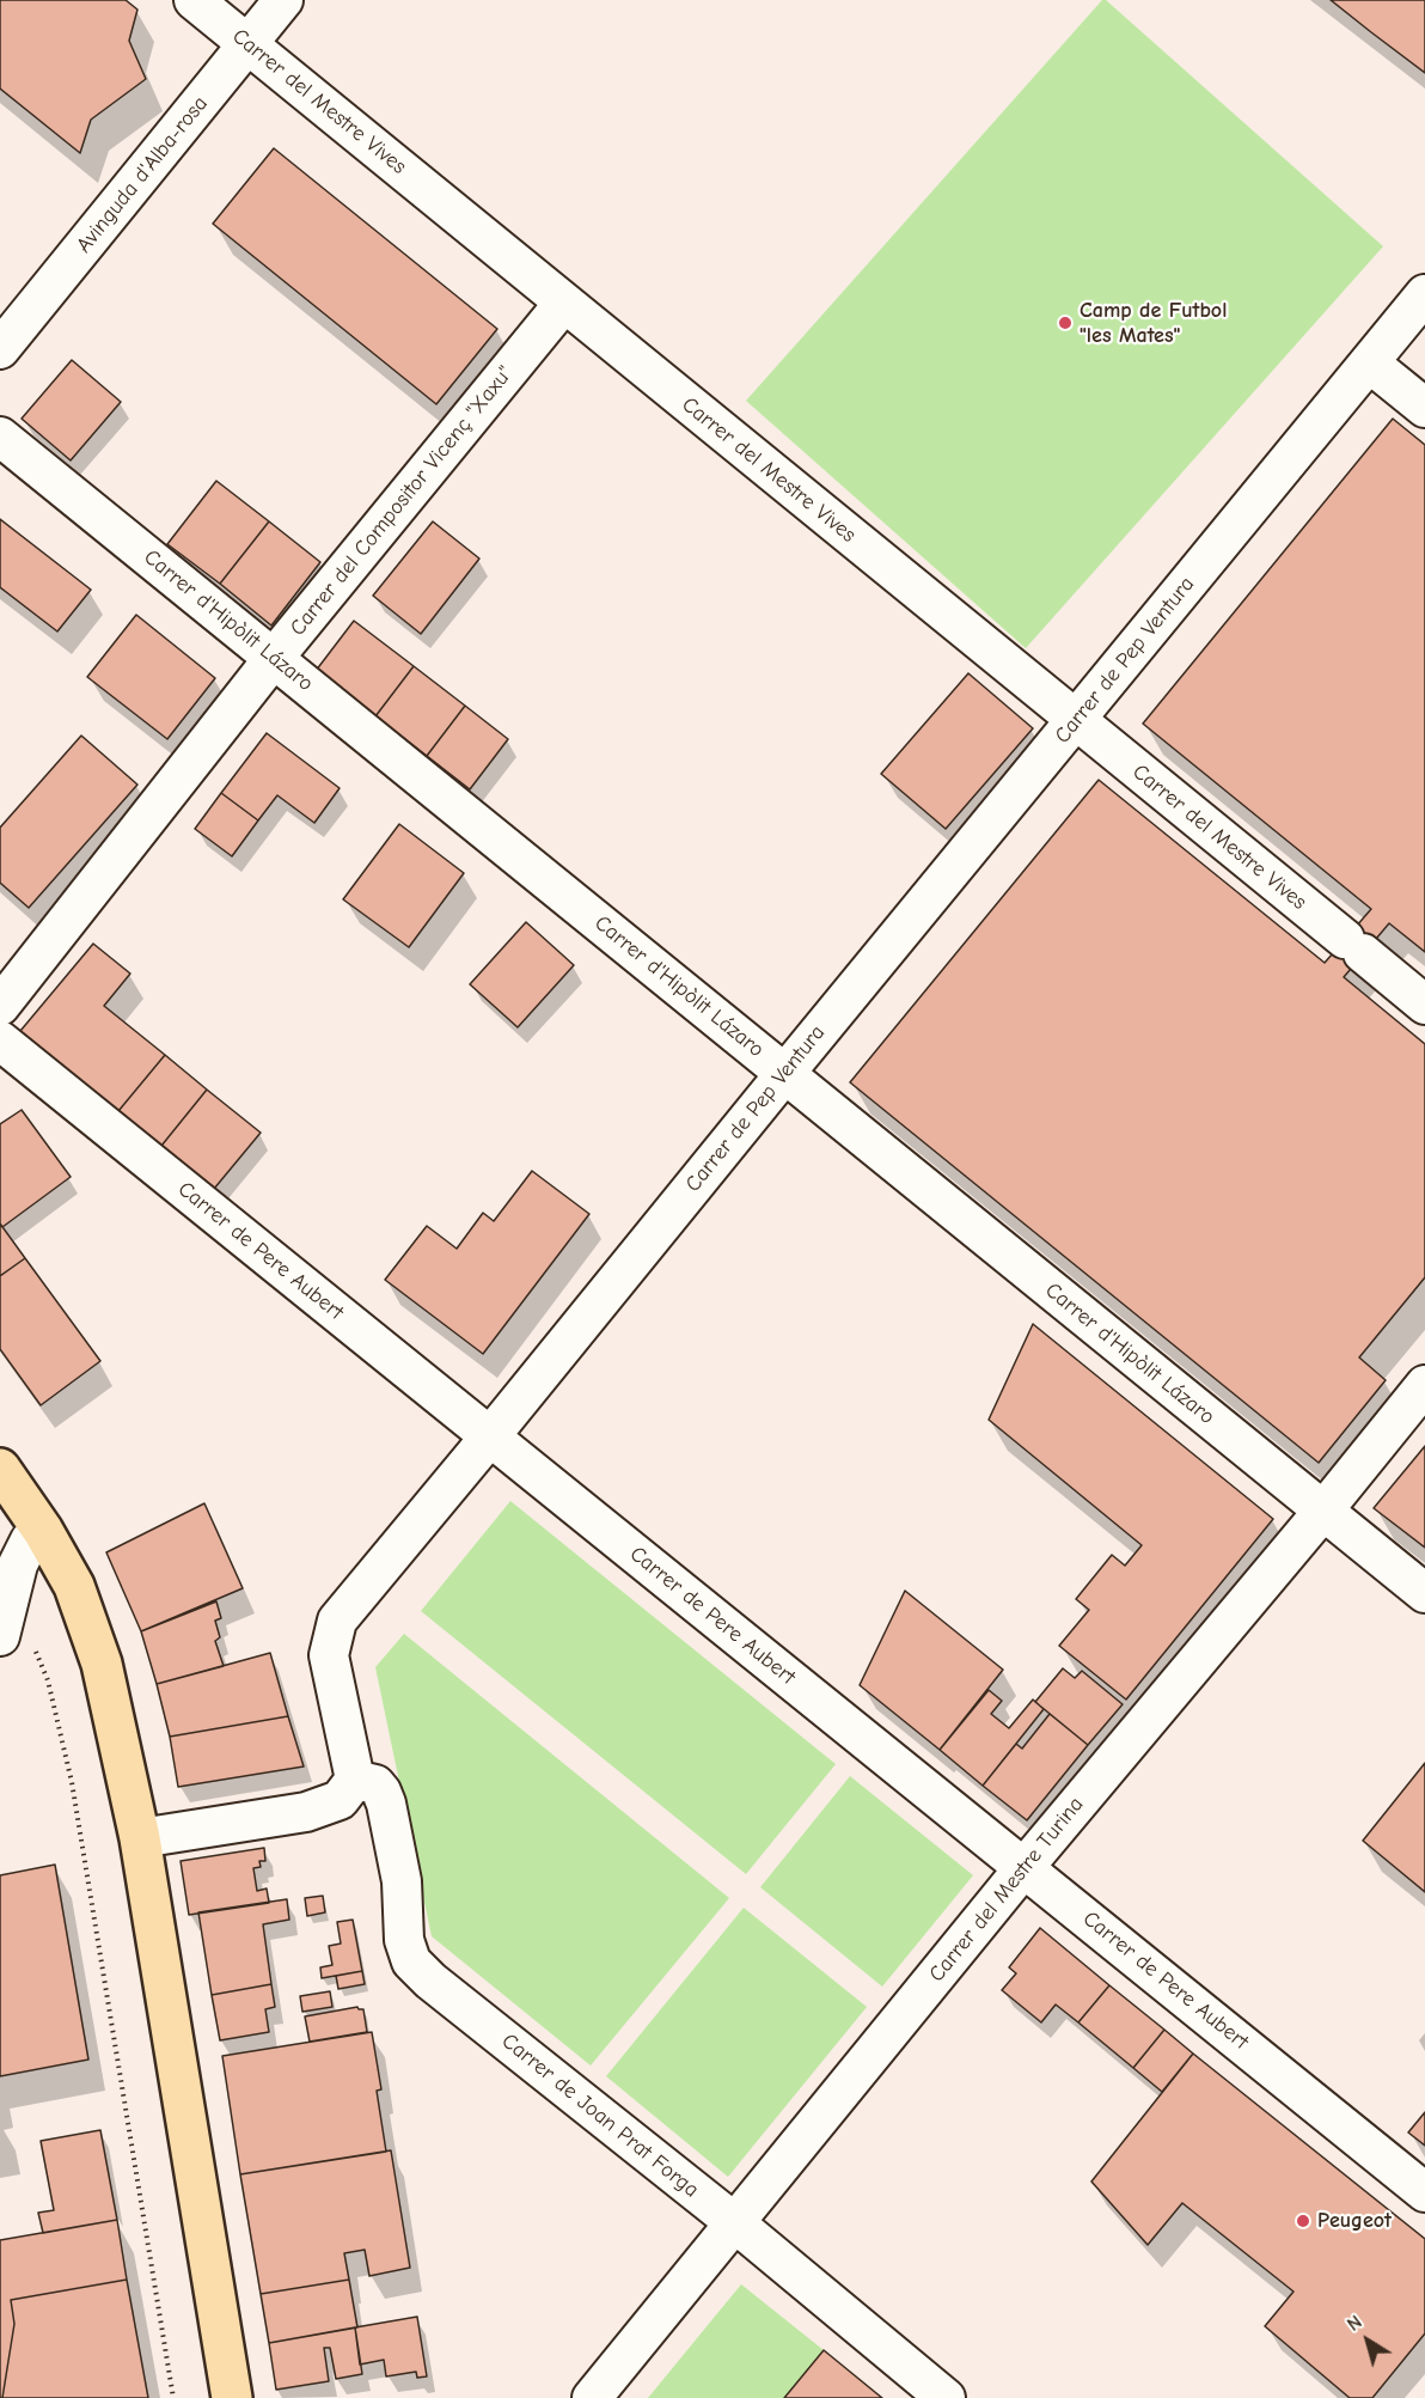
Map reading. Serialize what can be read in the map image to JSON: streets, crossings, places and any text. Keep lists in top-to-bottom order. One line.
{"streets":{"street":["Carrer del Mestre Vives","Avinguda d'Alba-rosa","Carrer del Compositor Vicenç \"Xaxu\"","Carrer d'Hipòlit Lázaro","Carrer de Pep Ventura","Carrer de Pere Aubert","Carrer del Mestre Turina","Carrer de Joan Prat Forga"]},"crossings":[["Carrer del Mestre Vives","Avinguda d'Alba-rosa"],["Carrer del Mestre Vives","Carrer del Compositor Vicenç \"Xaxu\""],["Carrer del Mestre Vives","Carrer de Pep Ventura"],["Carrer del Compositor Vicenç \"Xaxu\"","Carrer d'Hipòlit Lázaro"],["Carrer d'Hipòlit Lázaro","Carrer de Pep Ventura"],["Carrer d'Hipòlit Lázaro","Carrer del Mestre Turina"],["Carrer de Pep Ventura","Carrer de Pere Aubert"],["Carrer de Pep Ventura","Carrer de Joan Prat Forga"],["Carrer de Pere Aubert","Carrer del Mestre Turina"],["Carrer del Mestre Turina","Carrer de Joan Prat Forga"]],"places":["Camp de Futbol \"les Mates\"","Peugeot"],"north":"top left"}
